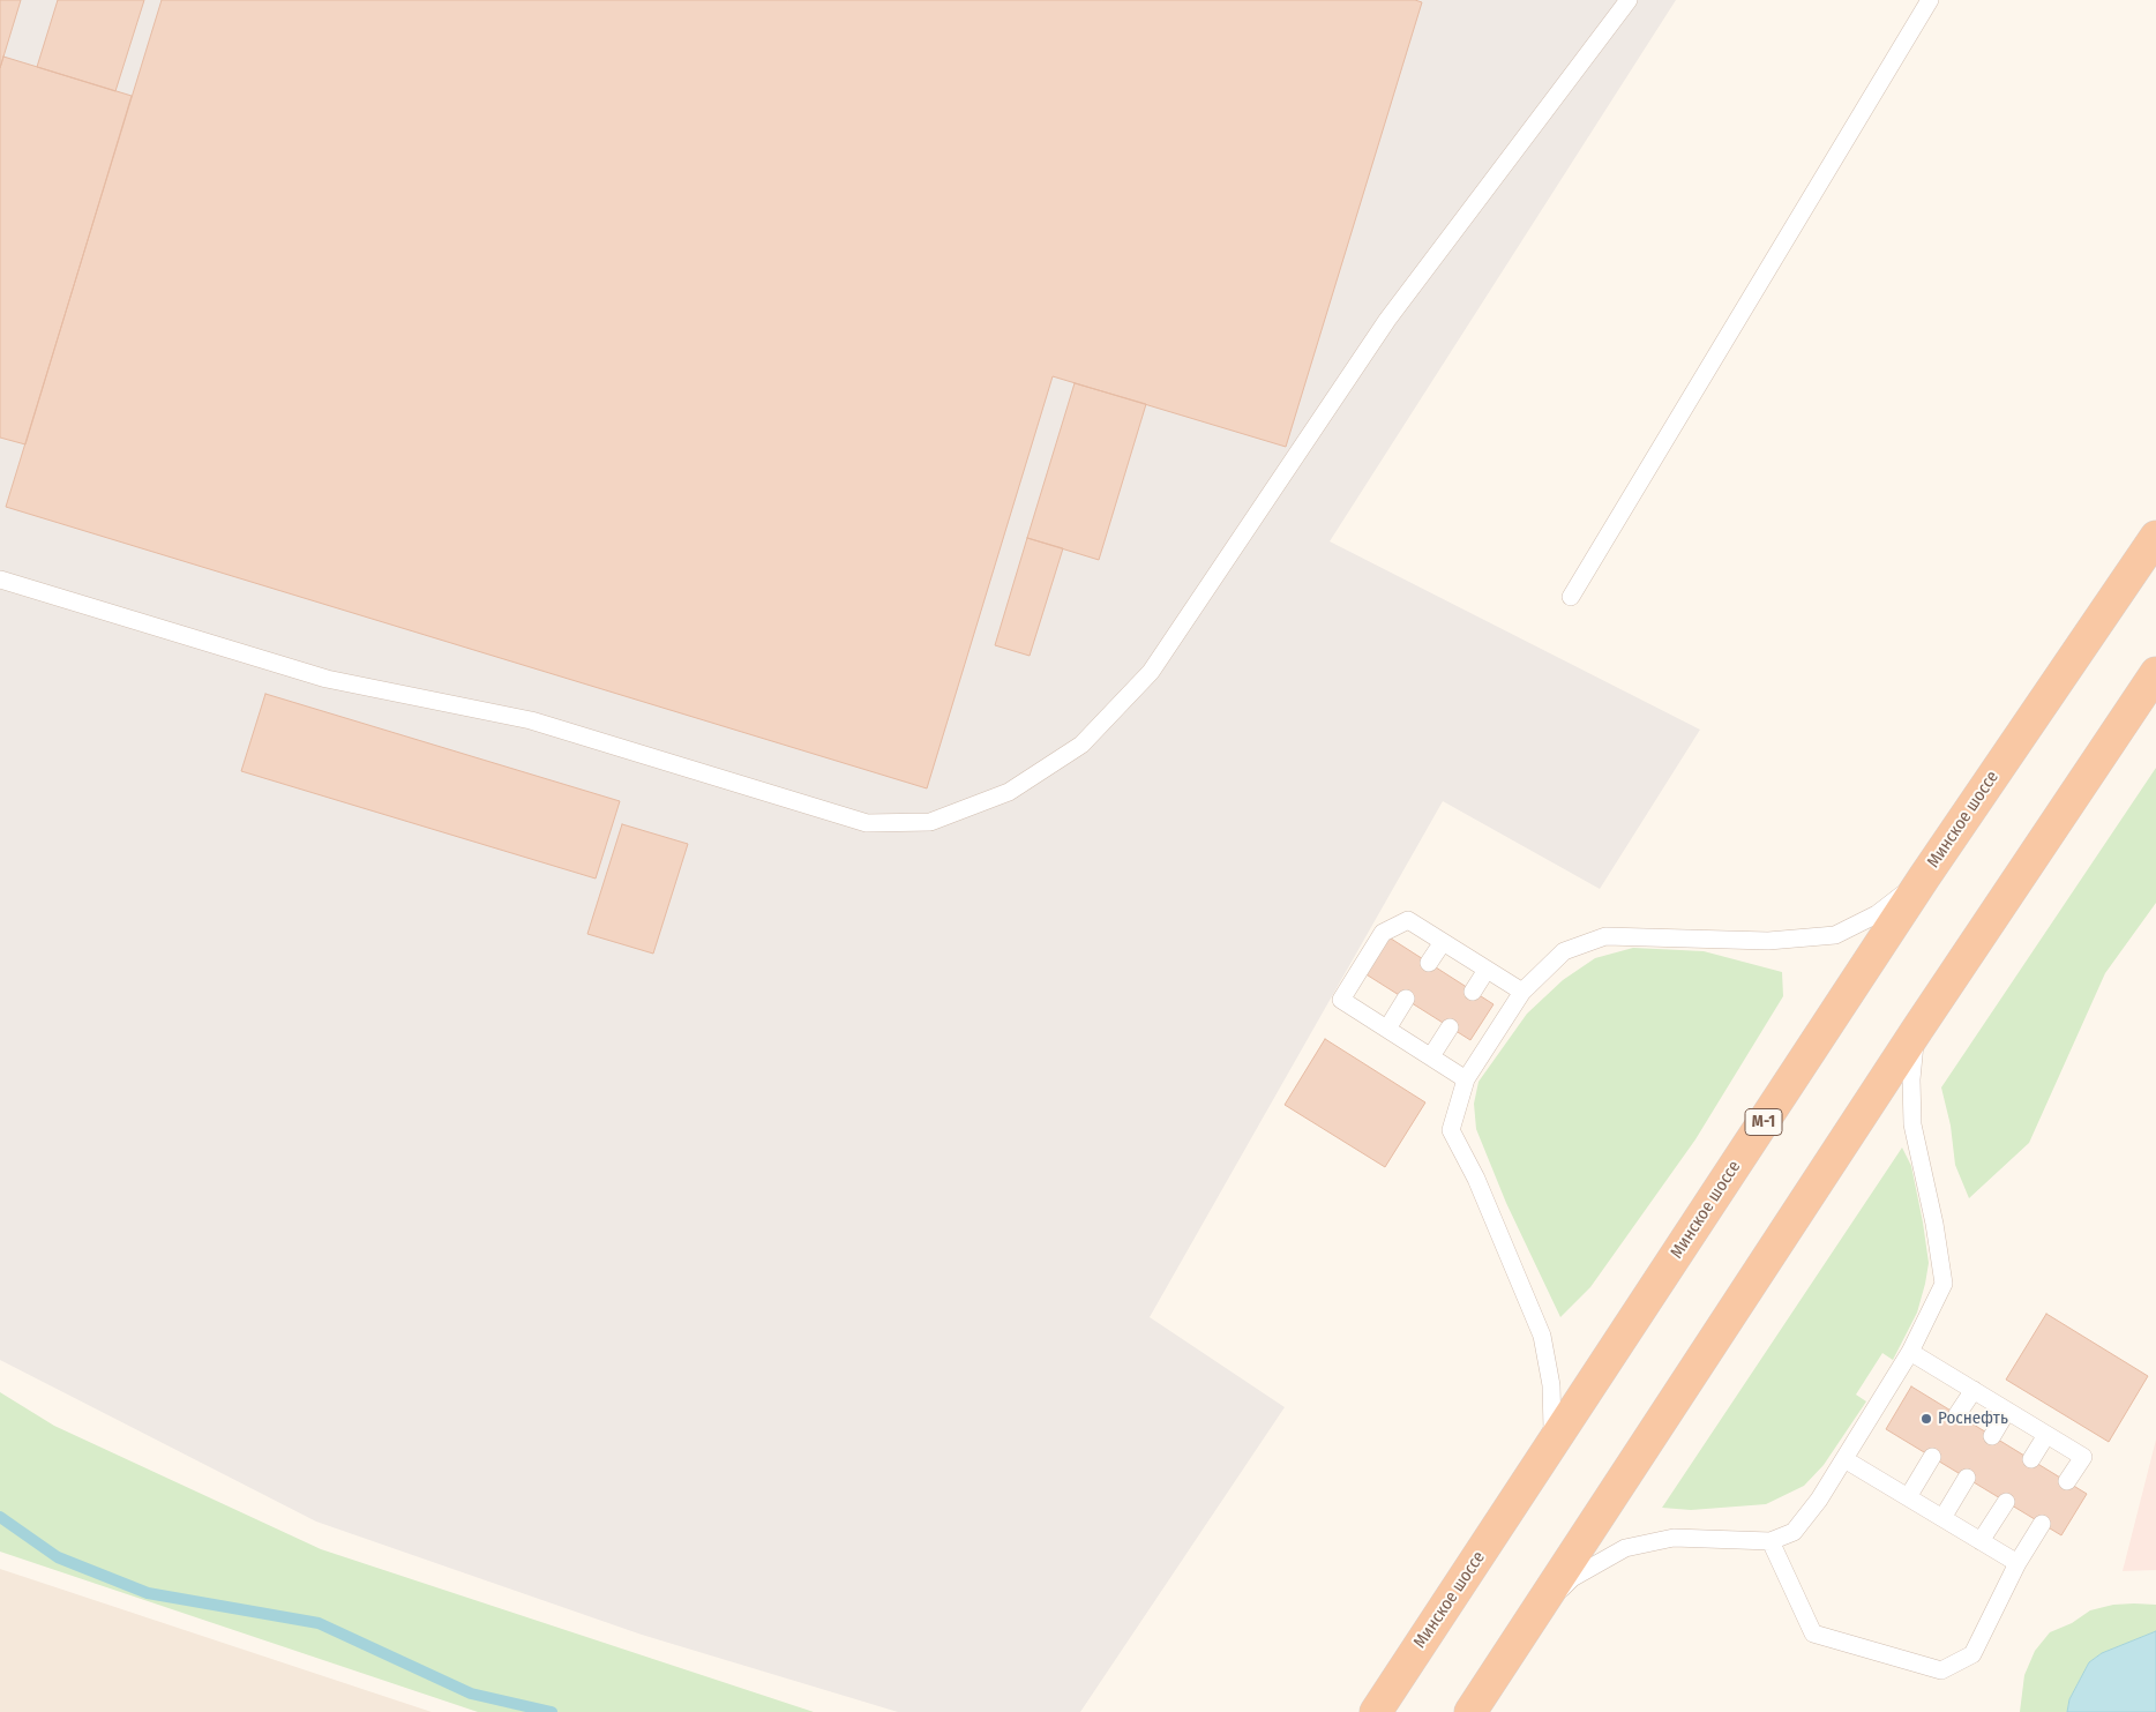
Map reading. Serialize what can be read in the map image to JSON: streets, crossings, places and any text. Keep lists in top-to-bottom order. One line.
{"streets":{"highway":["Минское шоссе","М-1"]},"places":["Роснефть"]}
